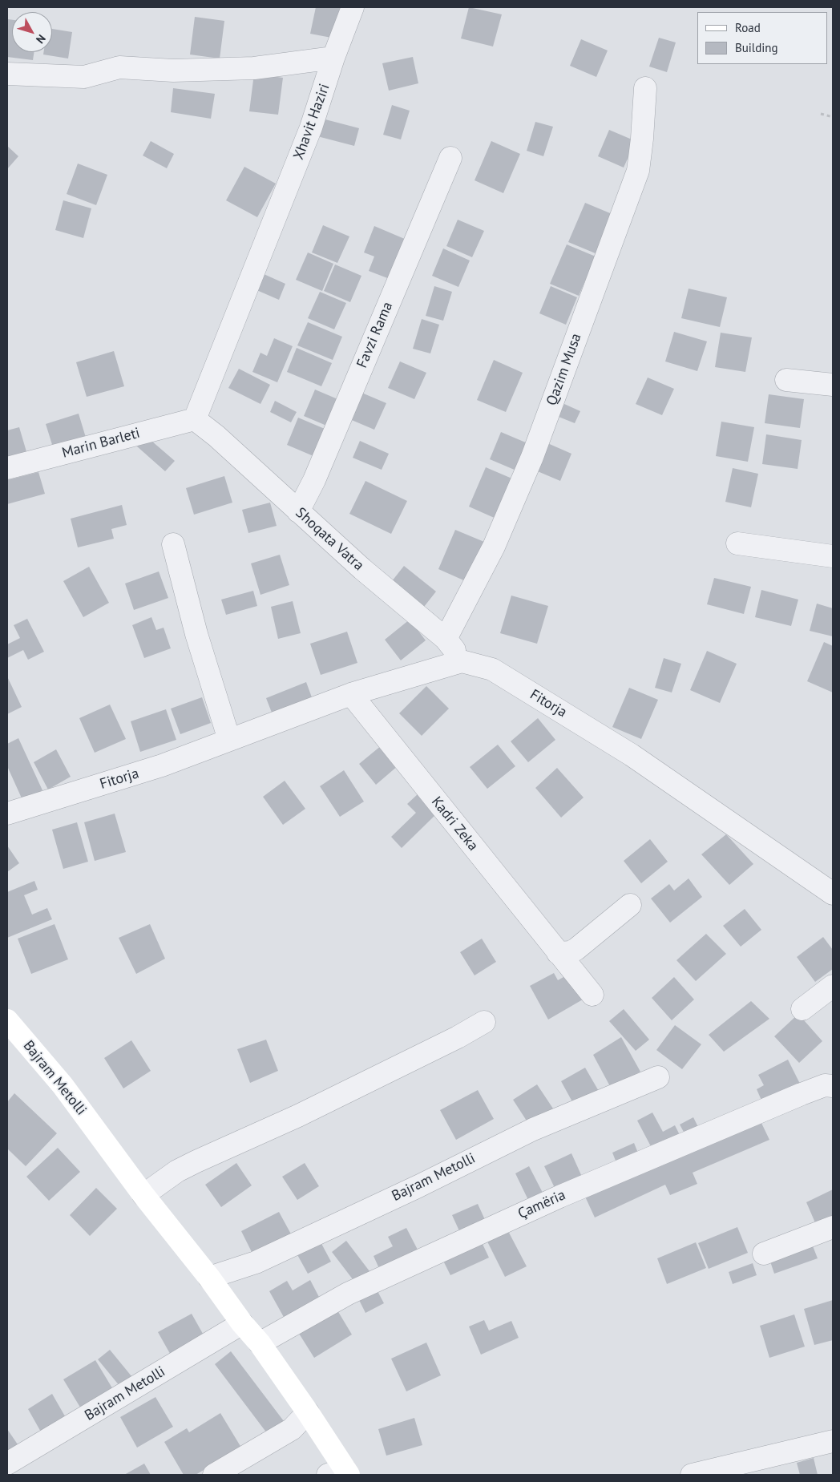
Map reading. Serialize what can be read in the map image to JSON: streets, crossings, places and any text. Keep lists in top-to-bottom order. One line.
{"streets":{"main road":["Bajram Metolli"],"street":["Xhavit Haziri","Favzi Rama","Qazim Musa","Marin Barleti","Shoqata Vatra","Fitorja","Kadri Zeka","Çamëria"]},"crossings":[["Xhavit Haziri","Marin Barleti"],["Xhavit Haziri","Shoqata Vatra"],["Favzi Rama","Shoqata Vatra"],["Qazim Musa","Shoqata Vatra"],["Marin Barleti","Shoqata Vatra"],["Shoqata Vatra","Fitorja"],["Fitorja","Kadri Zeka"],["Bajram Metolli","Çamëria"]],"legend":["Road","Building"],"north":"bottom right"}
